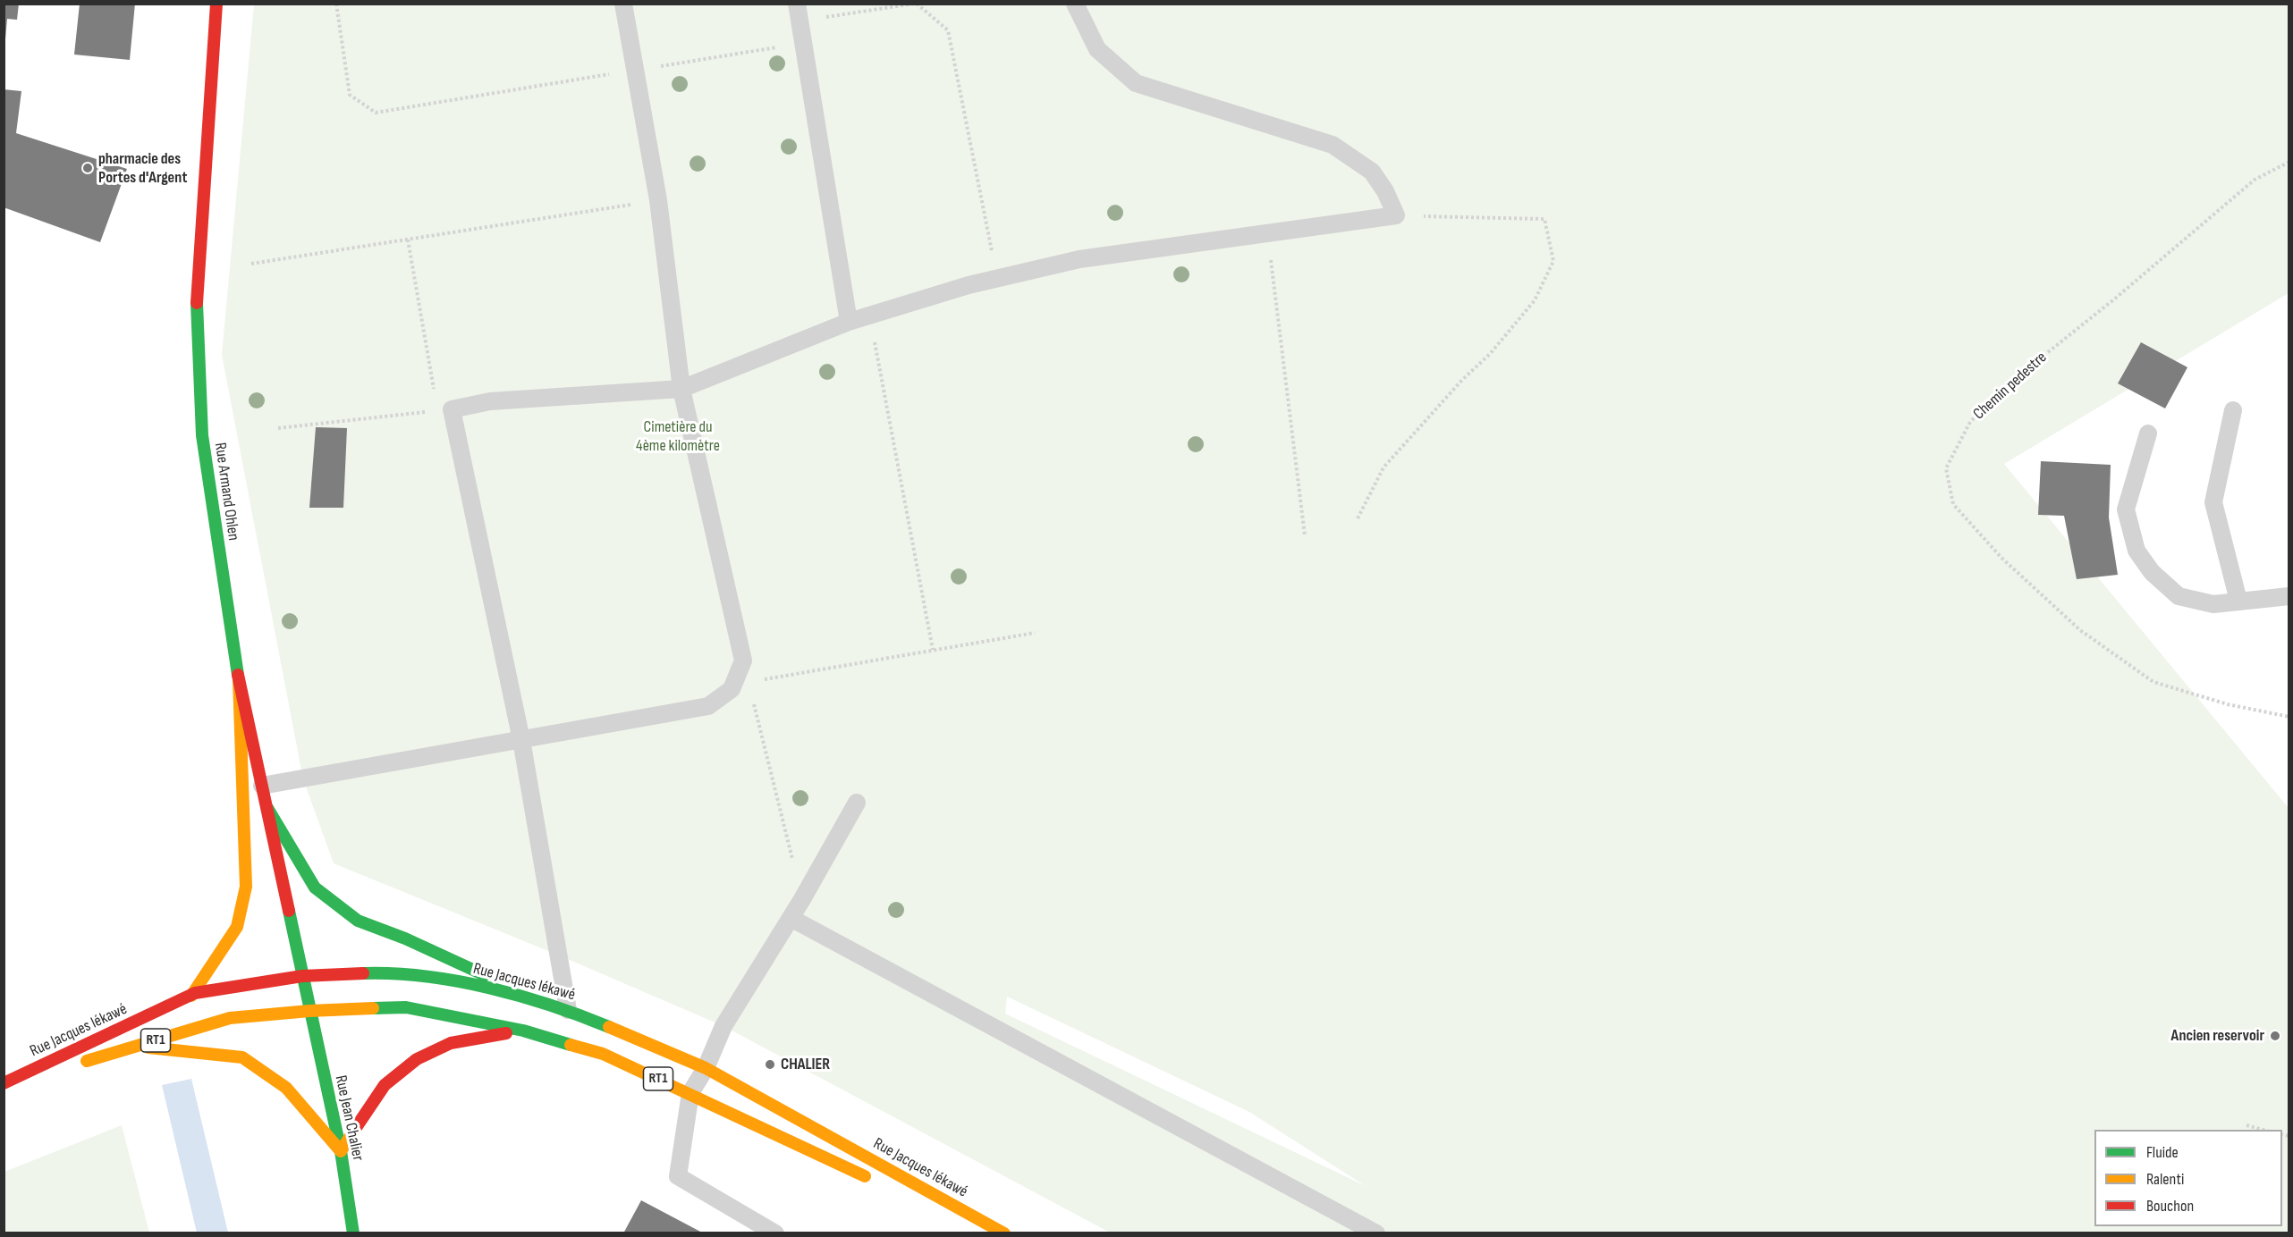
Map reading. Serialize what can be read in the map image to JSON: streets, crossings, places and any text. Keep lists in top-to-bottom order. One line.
{"streets":{"main road":["Rue Armand Ohlen","Rue Jacques Iékawé","RT1","Rue Jean Chalier"],"path":["Chemin pedestre"]},"crossings":[["Rue Armand Ohlen","Rue Jacques Iékawé"],["Rue Armand Ohlen","Rue Jean Chalier"],["Rue Jacques Iékawé","Rue Jean Chalier"]],"parks":["Cimetière du 4ème kilomètre"],"places":["pharmacie des Portes d'Argent","Ancien reservoir","CHALIER"],"legend":["Fluide","Ralenti","Bouchon"]}
